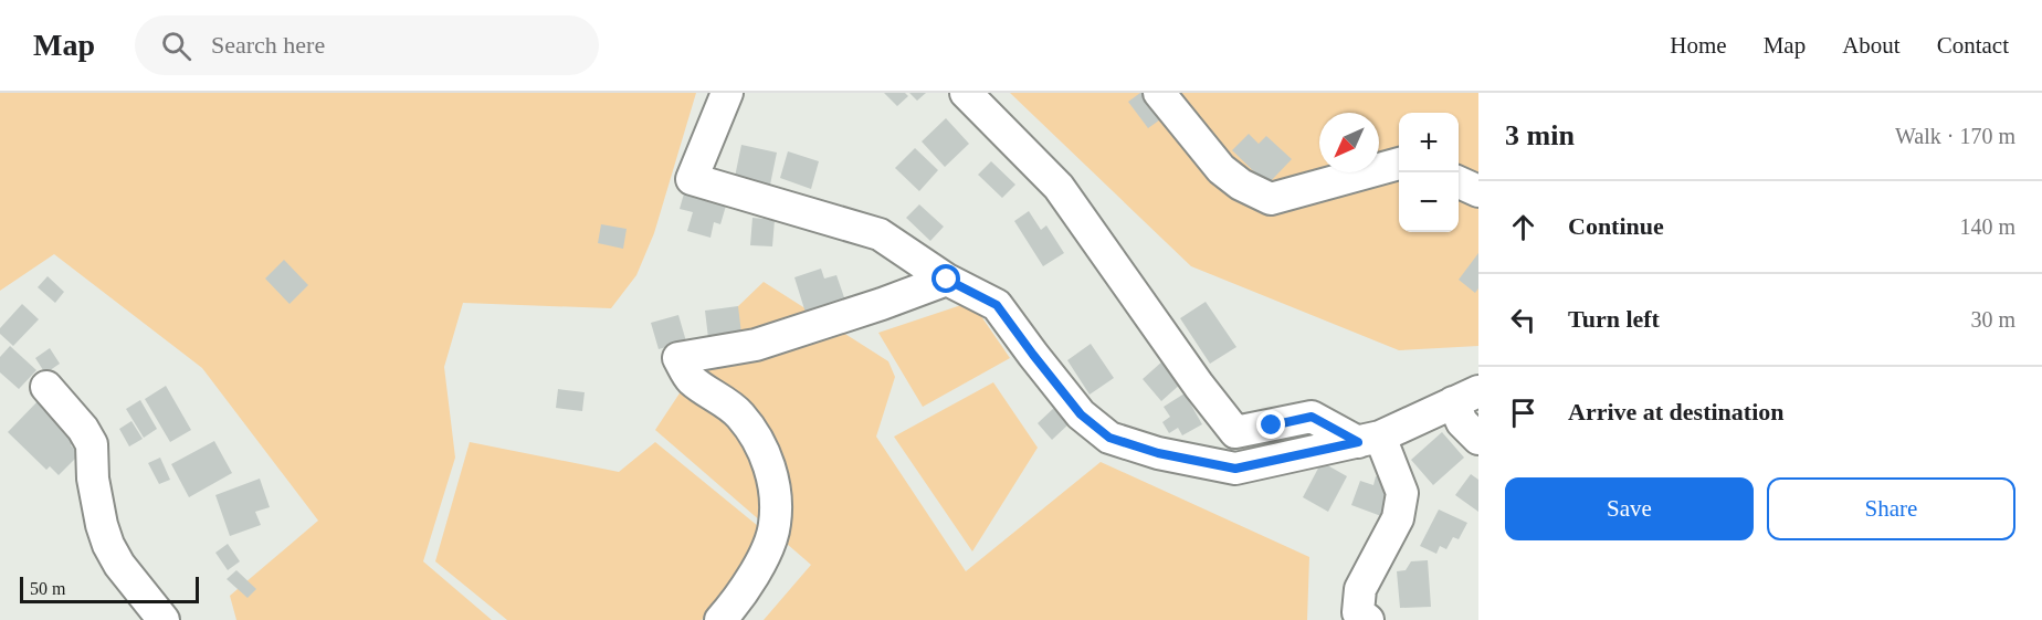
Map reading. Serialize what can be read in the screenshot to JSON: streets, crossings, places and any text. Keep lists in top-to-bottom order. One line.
{"scale_bar":"50 m","north":"bottom left","page":{"header":"Map","search":"Search here","nav":["Home","Map","About","Contact"],"heading":["3 min","Walk · 170 m"],"map_buttons":["+","−"],"list":[["Continue","140 m"],["Turn left","30 m"],"Arrive at destination"],"buttons":["Save","Share"],"scale":"50 m"}}
